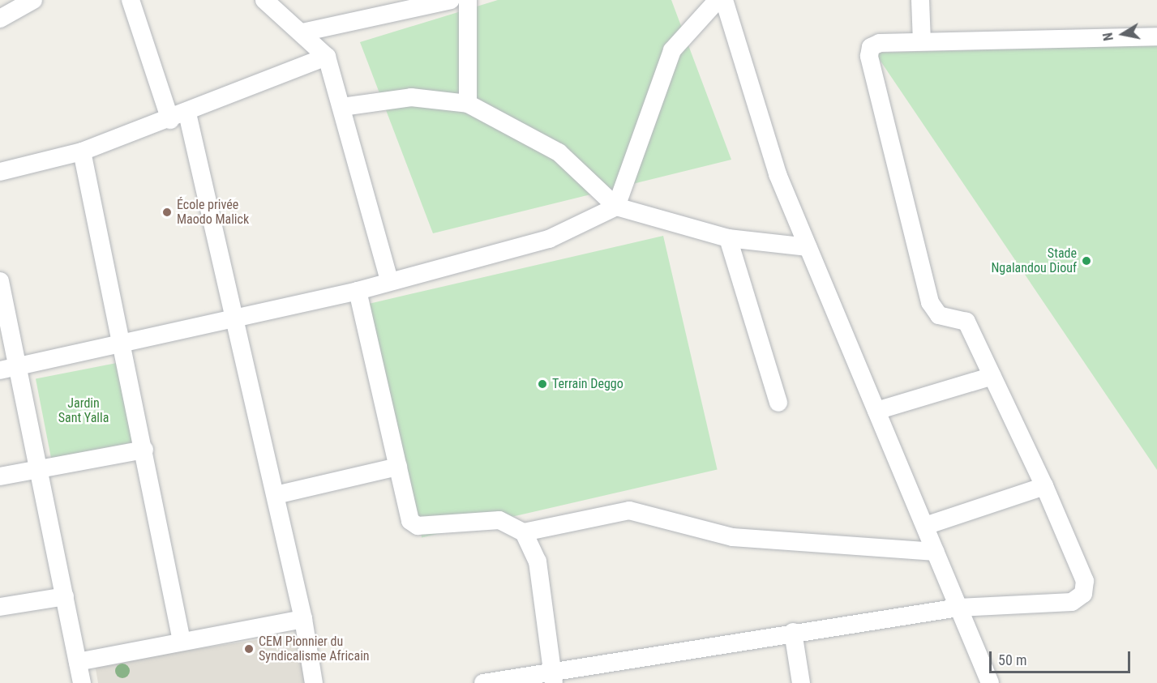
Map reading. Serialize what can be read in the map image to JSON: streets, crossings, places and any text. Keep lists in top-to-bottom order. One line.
{"parks":["Jardin Sant Yalla"],"places":["École privée Maodo Malick","Stade Ngalandou Diouf","Terrain Deggo","CEM Pionnier du Syndicalisme Africain"],"scale_bar":"50 m","north":"left"}
